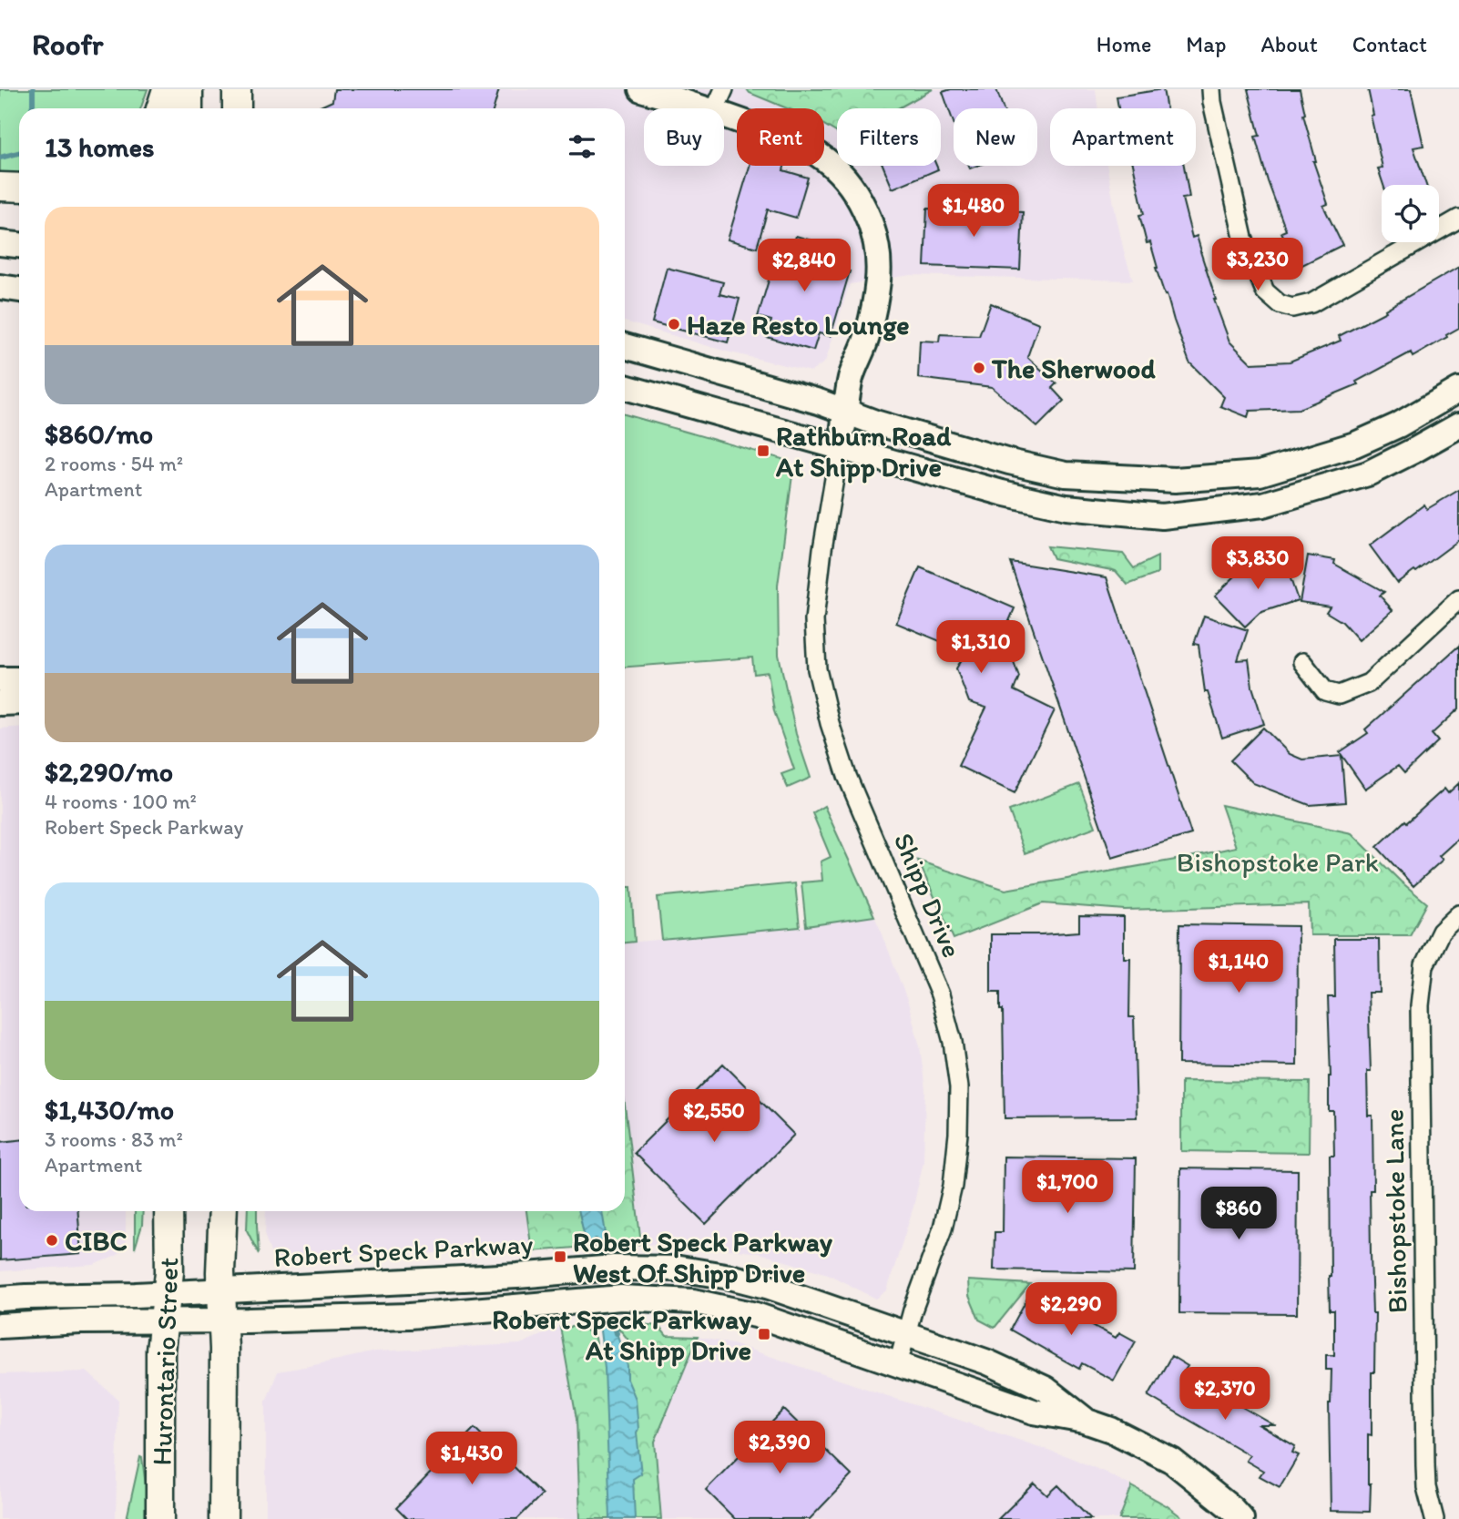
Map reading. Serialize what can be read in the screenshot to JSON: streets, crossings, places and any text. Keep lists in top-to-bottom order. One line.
{"streets":{"main road":["Hurontario Street"],"street":["Shipp Drive","Bishopstoke Lane","Robert Speck Parkway"]},"crossings":[["Shipp Drive","Robert Speck Parkway"],["Robert Speck Parkway","Hurontario Street"]],"parks":["Bishopstoke Park"],"places":{"other":["Haze Resto Lounge","The Sherwood","CIBC"],"transit":["Rathburn Road At Shipp Drive","Robert Speck Parkway West Of Shipp Drive","Robert Speck Parkway At Shipp Drive"]},"page":{"header":"Roofr","nav":["Home","Map","About","Contact"],"chip":["Buy","Rent","Filters","New","Apartment"],"heading":"13 homes","price":["$1,480","$3,230","$2,840","$3,830","$1,310","$1,140","$2,550","$1,700","$860","$2,290","$2,370","$2,390","$1,430"],"list":[{"name":"$860/mo","note":"2 rooms · 54 m² · Apartment"},{"name":"$2,290/mo","note":"4 rooms · 100 m² · Robert Speck Parkway"},{"name":"$1,430/mo","note":"3 rooms · 83 m² · Apartment"}]}}
